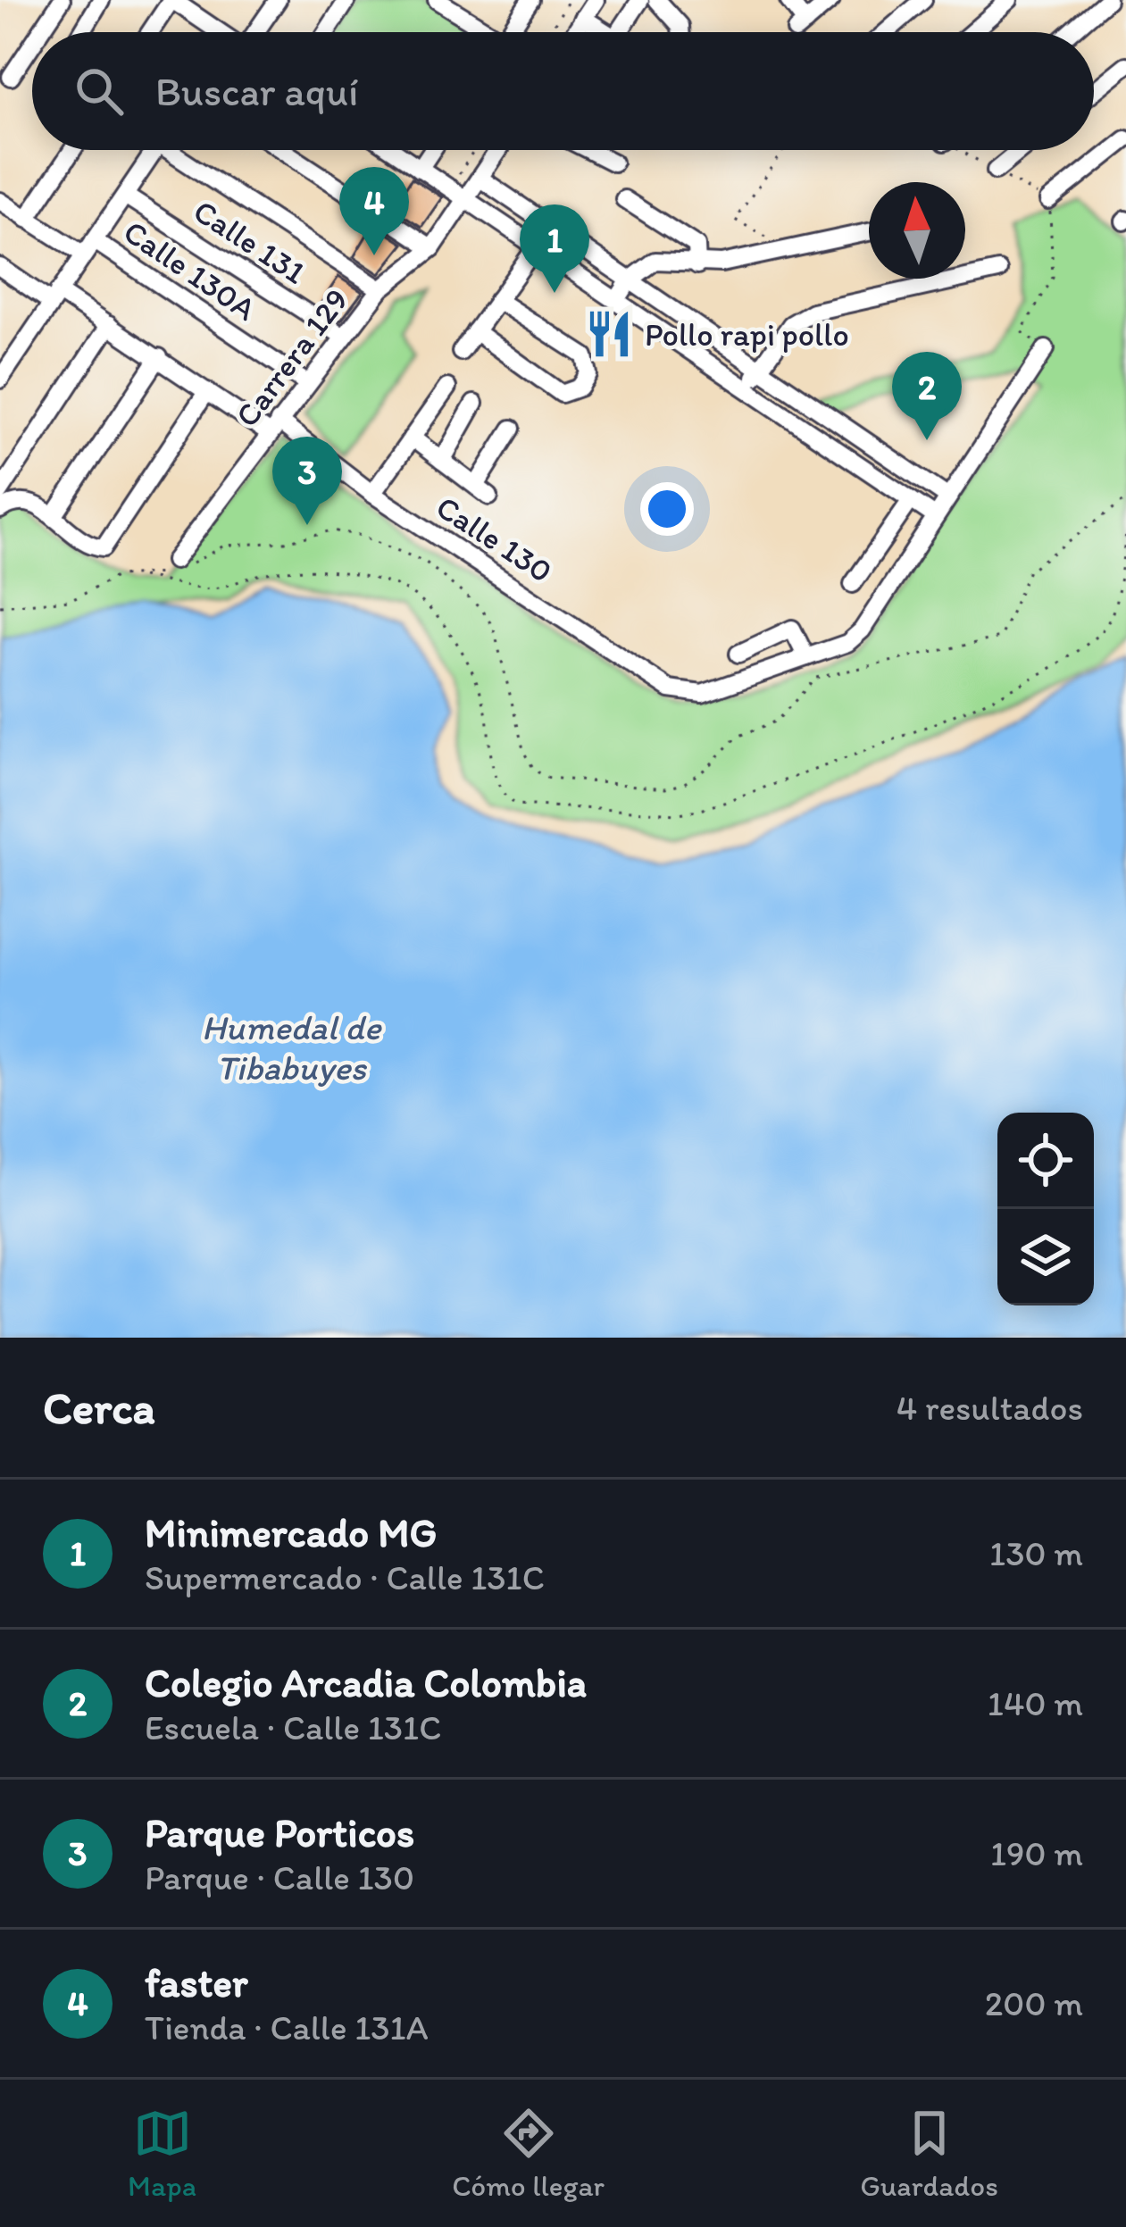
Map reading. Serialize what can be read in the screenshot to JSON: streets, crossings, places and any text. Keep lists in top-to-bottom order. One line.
{"streets":{"street":["Calle 131","Calle 130A","Carrera 129","Calle 130"]},"crossings":[["Calle 131","Carrera 129"],["Calle 130A","Carrera 129"],["Carrera 129","Calle 130"]],"water":["Humedal de Tibabuyes"],"places":{"restaurant":["Pollo rapi pollo"]},"north":"top","page":{"search":"Buscar aquí","pins":["4","1","2","3"],"heading":["Cerca","4 resultados"],"list":[{"mark":"1","name":"Minimercado MG","note":"Supermercado · Calle 131C","value":"130 m"},{"mark":"2","name":"Colegio Arcadia Colombia","note":"Escuela · Calle 131C","value":"140 m"},{"mark":"3","name":"Parque Porticos","note":"Parque · Calle 130","value":"190 m"},{"mark":"4","name":"faster","note":"Tienda · Calle 131A","value":"200 m"}],"nav":["Mapa","Cómo llegar","Guardados"]}}
